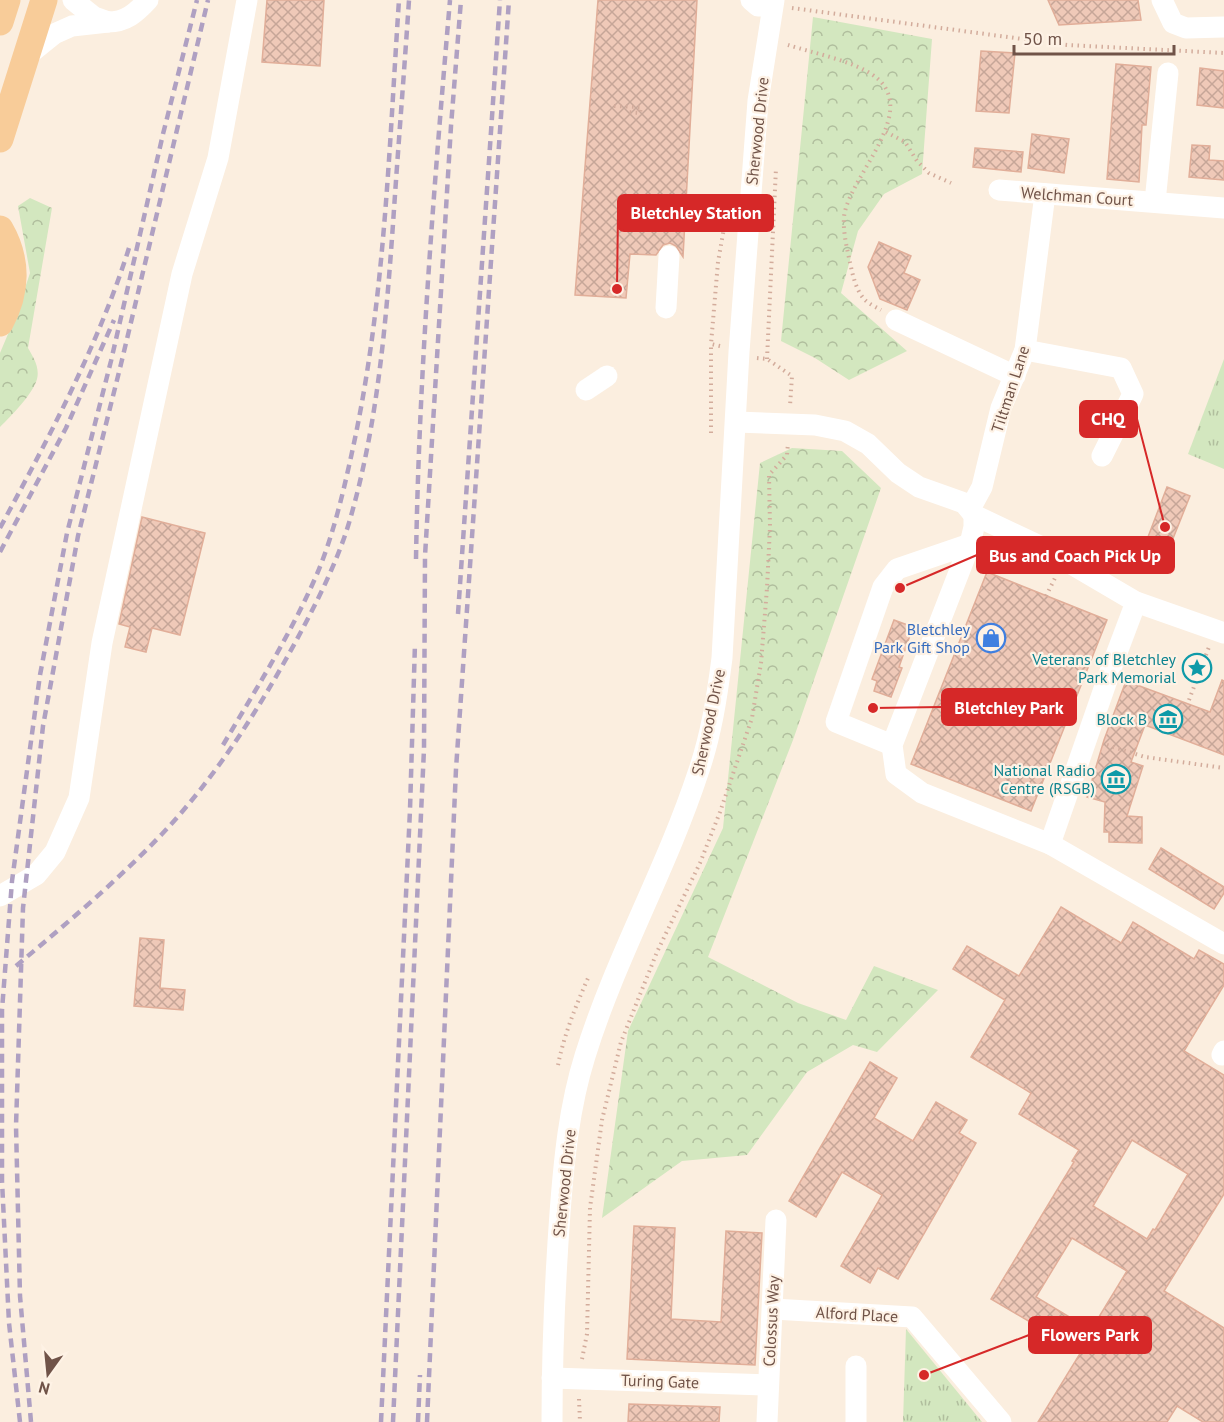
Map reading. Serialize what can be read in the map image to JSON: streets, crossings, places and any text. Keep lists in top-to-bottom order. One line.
{"streets":{"street":["Sherwood Drive","Welchman Court","Tiltman Lane","Alford Place","Colossus Way","Turing Gate"]},"crossings":[["Sherwood Drive","Turing Gate"],["Welchman Court","Tiltman Lane"],["Alford Place","Colossus Way"],["Colossus Way","Turing Gate"]],"places":{"other":["Bletchley Station","CHQ","Bus and Coach Pick Up","Bletchley Park","Flowers Park"],"shop":["Bletchley Park Gift Shop"],"place":["Veterans of Bletchley Park Memorial"],"museum":["Block B","National Radio Centre (RSGB)"]},"scale_bar":"50 m","north":"bottom"}
